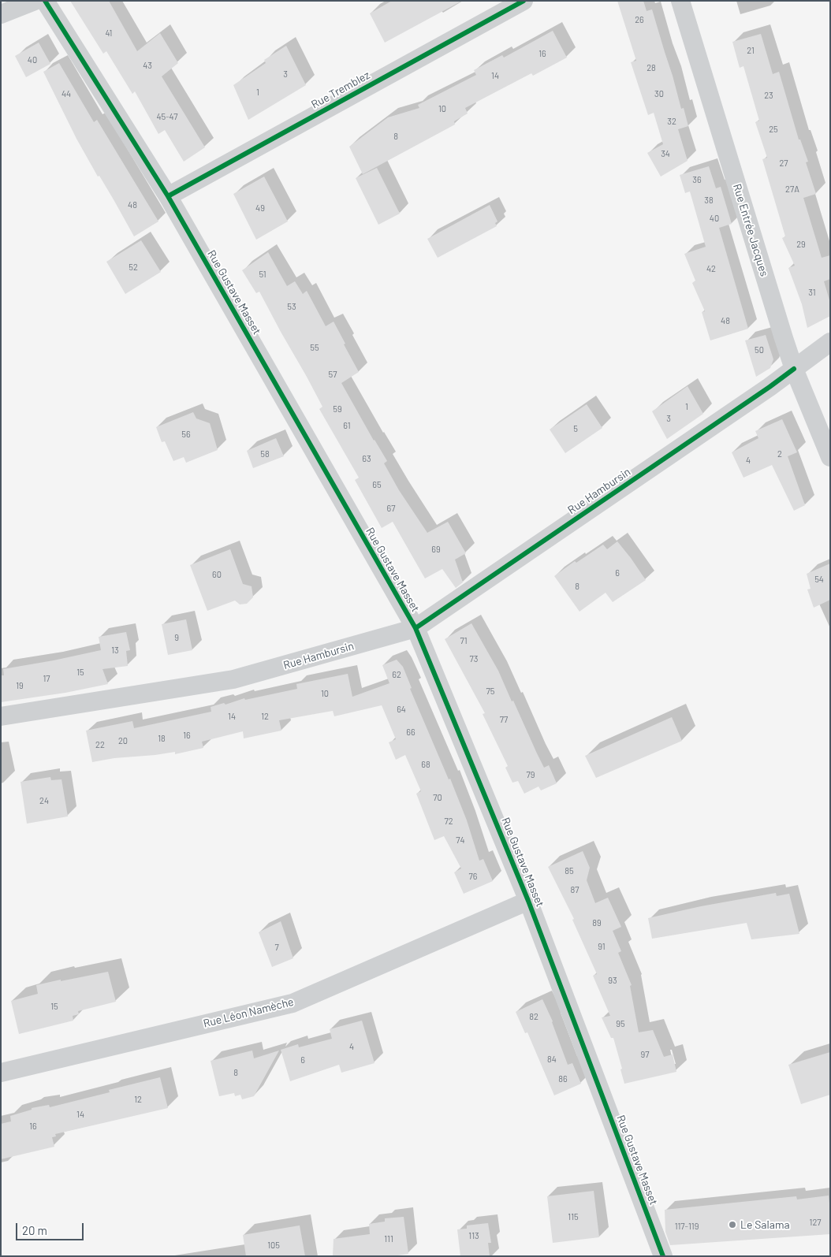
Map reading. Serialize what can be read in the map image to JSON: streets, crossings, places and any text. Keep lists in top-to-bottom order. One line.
{"streets":{"street":["Rue Tremblez","Rue Entrée Jacques","Rue Gustave Masset","Rue Hambursin","Rue Léon Namèche"]},"crossings":[["Rue Tremblez","Rue Gustave Masset"],["Rue Entrée Jacques","Rue Hambursin"],["Rue Gustave Masset","Rue Hambursin"],["Rue Gustave Masset","Rue Léon Namèche"]],"places":["Le Salama"],"house_numbers":["26","41","21","16","40","43","28","3","14","1","44","30","23","10","45-47","32","25","8","34","27","36","27A","38","48","49","40","29","52","42","51","31","53","48","55","50","57","1","59","3","61","5","56","58","2","63","4","65","67","69","6","60","54","8","9","71","13","73","15","62","17","19","75","10","64","14","12","77","66","16","18","20","22","68","79","70","24","72","74","85","76","87","89","91","7","93","15","82","95","4","97","84","6","8","86","12","14","16","115","127","117-119","113","111","105"],"scale_bar":"20 m"}
